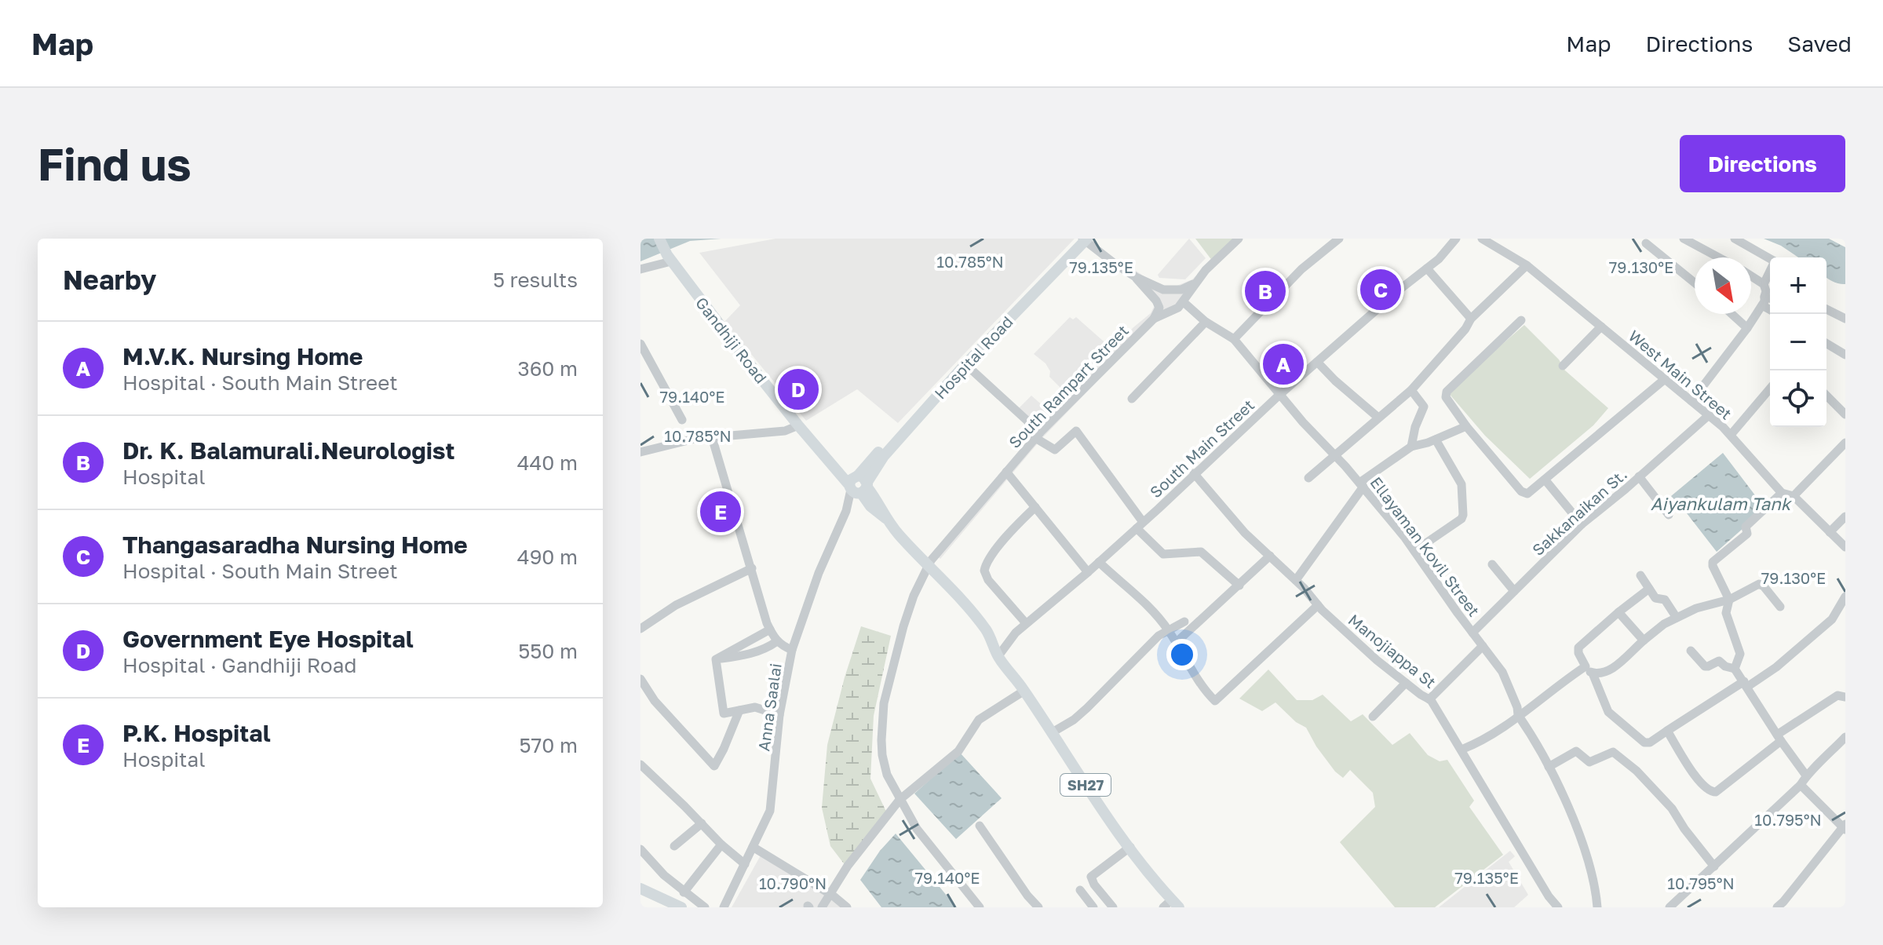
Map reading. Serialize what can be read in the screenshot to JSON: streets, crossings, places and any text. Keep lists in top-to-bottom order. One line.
{"streets":{"main road":["Gandhiji Road","Hospital Road","SH27"],"street":["West Main Street","South Rampart Street","South Main Street","Sakkanaikan St.","Ellayaman Kovil Street","Manojiappa St","Anna Saalai"]},"crossings":[["Gandhiji Road","Hospital Road"],["Gandhiji Road","Anna Saalai"],["Gandhiji Road","SH27"],["Hospital Road","Anna Saalai"],["Hospital Road","SH27"],["West Main Street","Sakkanaikan St."],["South Rampart Street","Ellayaman Kovil Street"],["South Rampart Street","SH27"],["South Main Street","Ellayaman Kovil Street"],["South Main Street","Manojiappa St"],["South Main Street","SH27"],["Sakkanaikan St.","Ellayaman Kovil Street"],["Anna Saalai","SH27"]],"water":["Aiyankulam Tank"],"north":"bottom right","page":{"header":"Map","nav":["Map","Directions","Saved"],"buttons":"Directions","title":"Find us","heading":["Nearby","5 results"],"map_buttons":["+","−"],"pins":["C","B","A","D","E"],"list":[{"mark":"A","name":"M.V.K. Nursing Home","note":"Hospital · South Main Street","value":"360 m"},{"mark":"B","name":"Dr. K. Balamurali.Neurologist","note":"Hospital","value":"440 m"},{"mark":"C","name":"Thangasaradha Nursing Home","note":"Hospital · South Main Street","value":"490 m"},{"mark":"D","name":"Government Eye Hospital","note":"Hospital · Gandhiji Road","value":"550 m"},{"mark":"E","name":"P.K. Hospital","note":"Hospital","value":"570 m"}]},"coordinates":["10.785°N","79.135°E","79.130°E","79.140°E","10.795°N","10.790°N"]}
